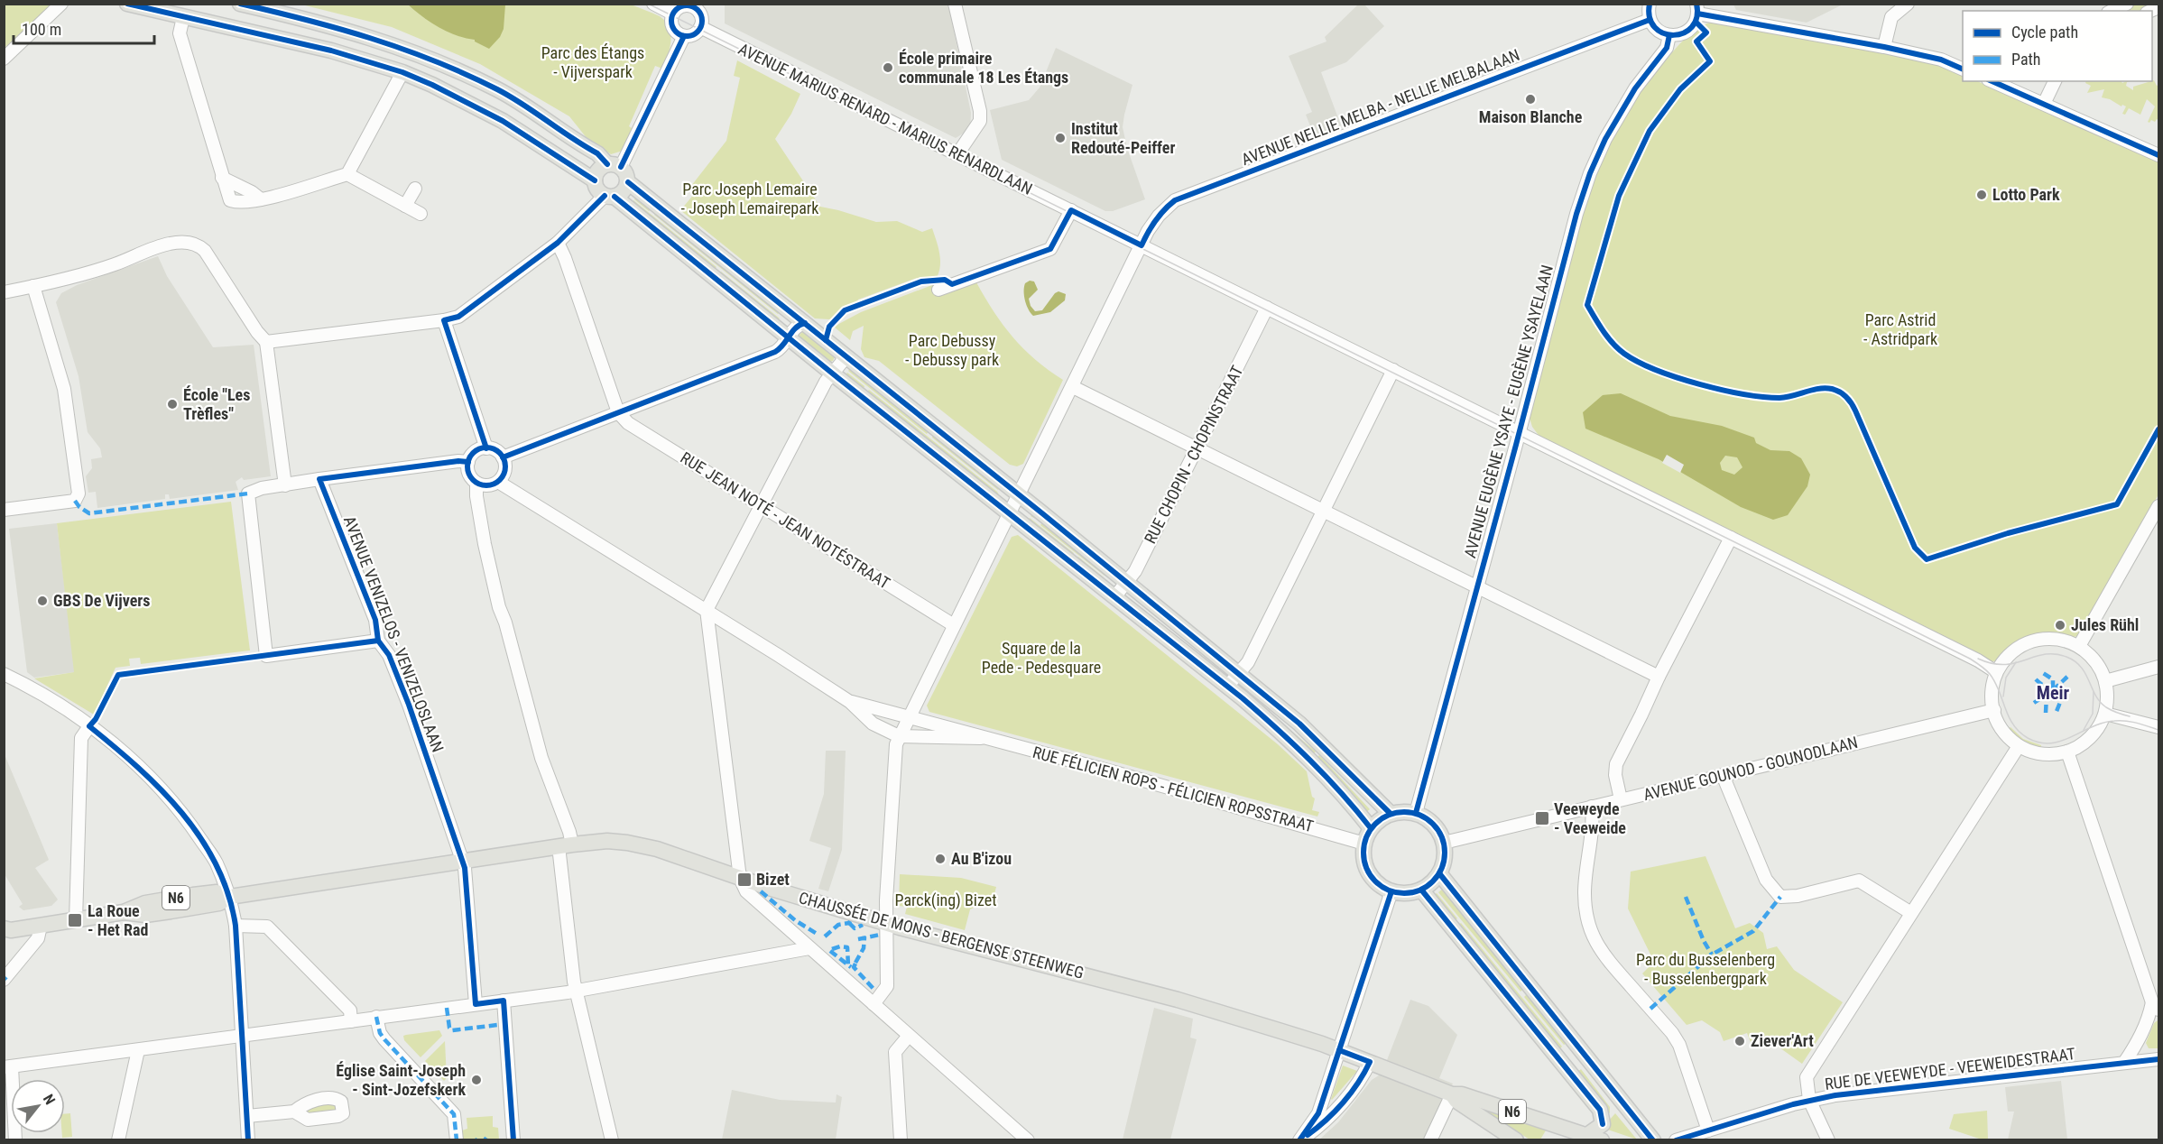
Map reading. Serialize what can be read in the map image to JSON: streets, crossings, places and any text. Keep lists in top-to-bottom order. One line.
{"streets":{"main road":["N6","CHAUSSÉE DE MONS - BERGENSE STEENWEG"],"street":["AVENUE NELLIE MELBA - NELLIE MELBALAAN","AVENUE MARIUS RENARD - MARIUS RENARDLAAN","AVENUE EUGÈNE YSAYE - EUGÈNE YSAYELAAN","RUE CHOPIN - CHOPINSTRAAT","RUE JEAN NOTÉ - JEAN NOTÉSTRAAT","AVENUE VENIZELOS - VENIZELOSLAAN","AVENUE GOUNOD - GOUNODLAAN","RUE FÉLICIEN ROPS - FÉLICIEN ROPSSTRAAT","RUE DE VEEWEYDE - VEEWEIDESTRAAT"]},"crossings":[["AVENUE NELLIE MELBA - NELLIE MELBALAAN","AVENUE MARIUS RENARD - MARIUS RENARDLAAN"],["AVENUE NELLIE MELBA - NELLIE MELBALAAN","RUE JEAN NOTÉ - JEAN NOTÉSTRAAT"],["AVENUE NELLIE MELBA - NELLIE MELBALAAN","RUE FÉLICIEN ROPS - FÉLICIEN ROPSSTRAAT"],["AVENUE NELLIE MELBA - NELLIE MELBALAAN","CHAUSSÉE DE MONS - BERGENSE STEENWEG"],["AVENUE MARIUS RENARD - MARIUS RENARDLAAN","AVENUE EUGÈNE YSAYE - EUGÈNE YSAYELAAN"],["AVENUE MARIUS RENARD - MARIUS RENARDLAAN","RUE CHOPIN - CHOPINSTRAAT"],["AVENUE MARIUS RENARD - MARIUS RENARDLAAN","AVENUE GOUNOD - GOUNODLAAN"],["AVENUE EUGÈNE YSAYE - EUGÈNE YSAYELAAN","AVENUE GOUNOD - GOUNODLAAN"],["AVENUE EUGÈNE YSAYE - EUGÈNE YSAYELAAN","RUE FÉLICIEN ROPS - FÉLICIEN ROPSSTRAAT"],["AVENUE VENIZELOS - VENIZELOSLAAN","CHAUSSÉE DE MONS - BERGENSE STEENWEG"],["AVENUE GOUNOD - GOUNODLAAN","RUE FÉLICIEN ROPS - FÉLICIEN ROPSSTRAAT"]],"districts":["Meir"],"parks":["Parc des Étangs - Vijverspark","Parc Joseph Lemaire - Joseph Lemairepark","Parc Astrid - Astridpark","Parc Debussy - Debussy park","Square de la Pede - Pedesquare","Parck(ing) Bizet","Parc du Busselenberg - Busselenbergpark"],"places":{"other":["École primaire communale 18 Les Étangs","Maison Blanche","Institut Redouté-Peiffer","Lotto Park","École \"Les Trèfles\"","GBS De Vijvers","Jules Rühl","Au B'izou","Ziever'Art","Église Saint-Joseph - Sint-Jozefskerk"],"transit":["Veeweyde - Veeweide","Bizet","La Roue - Het Rad"]},"legend":["Cycle path","Path"],"scale_bar":"100 m","north":"top right"}
